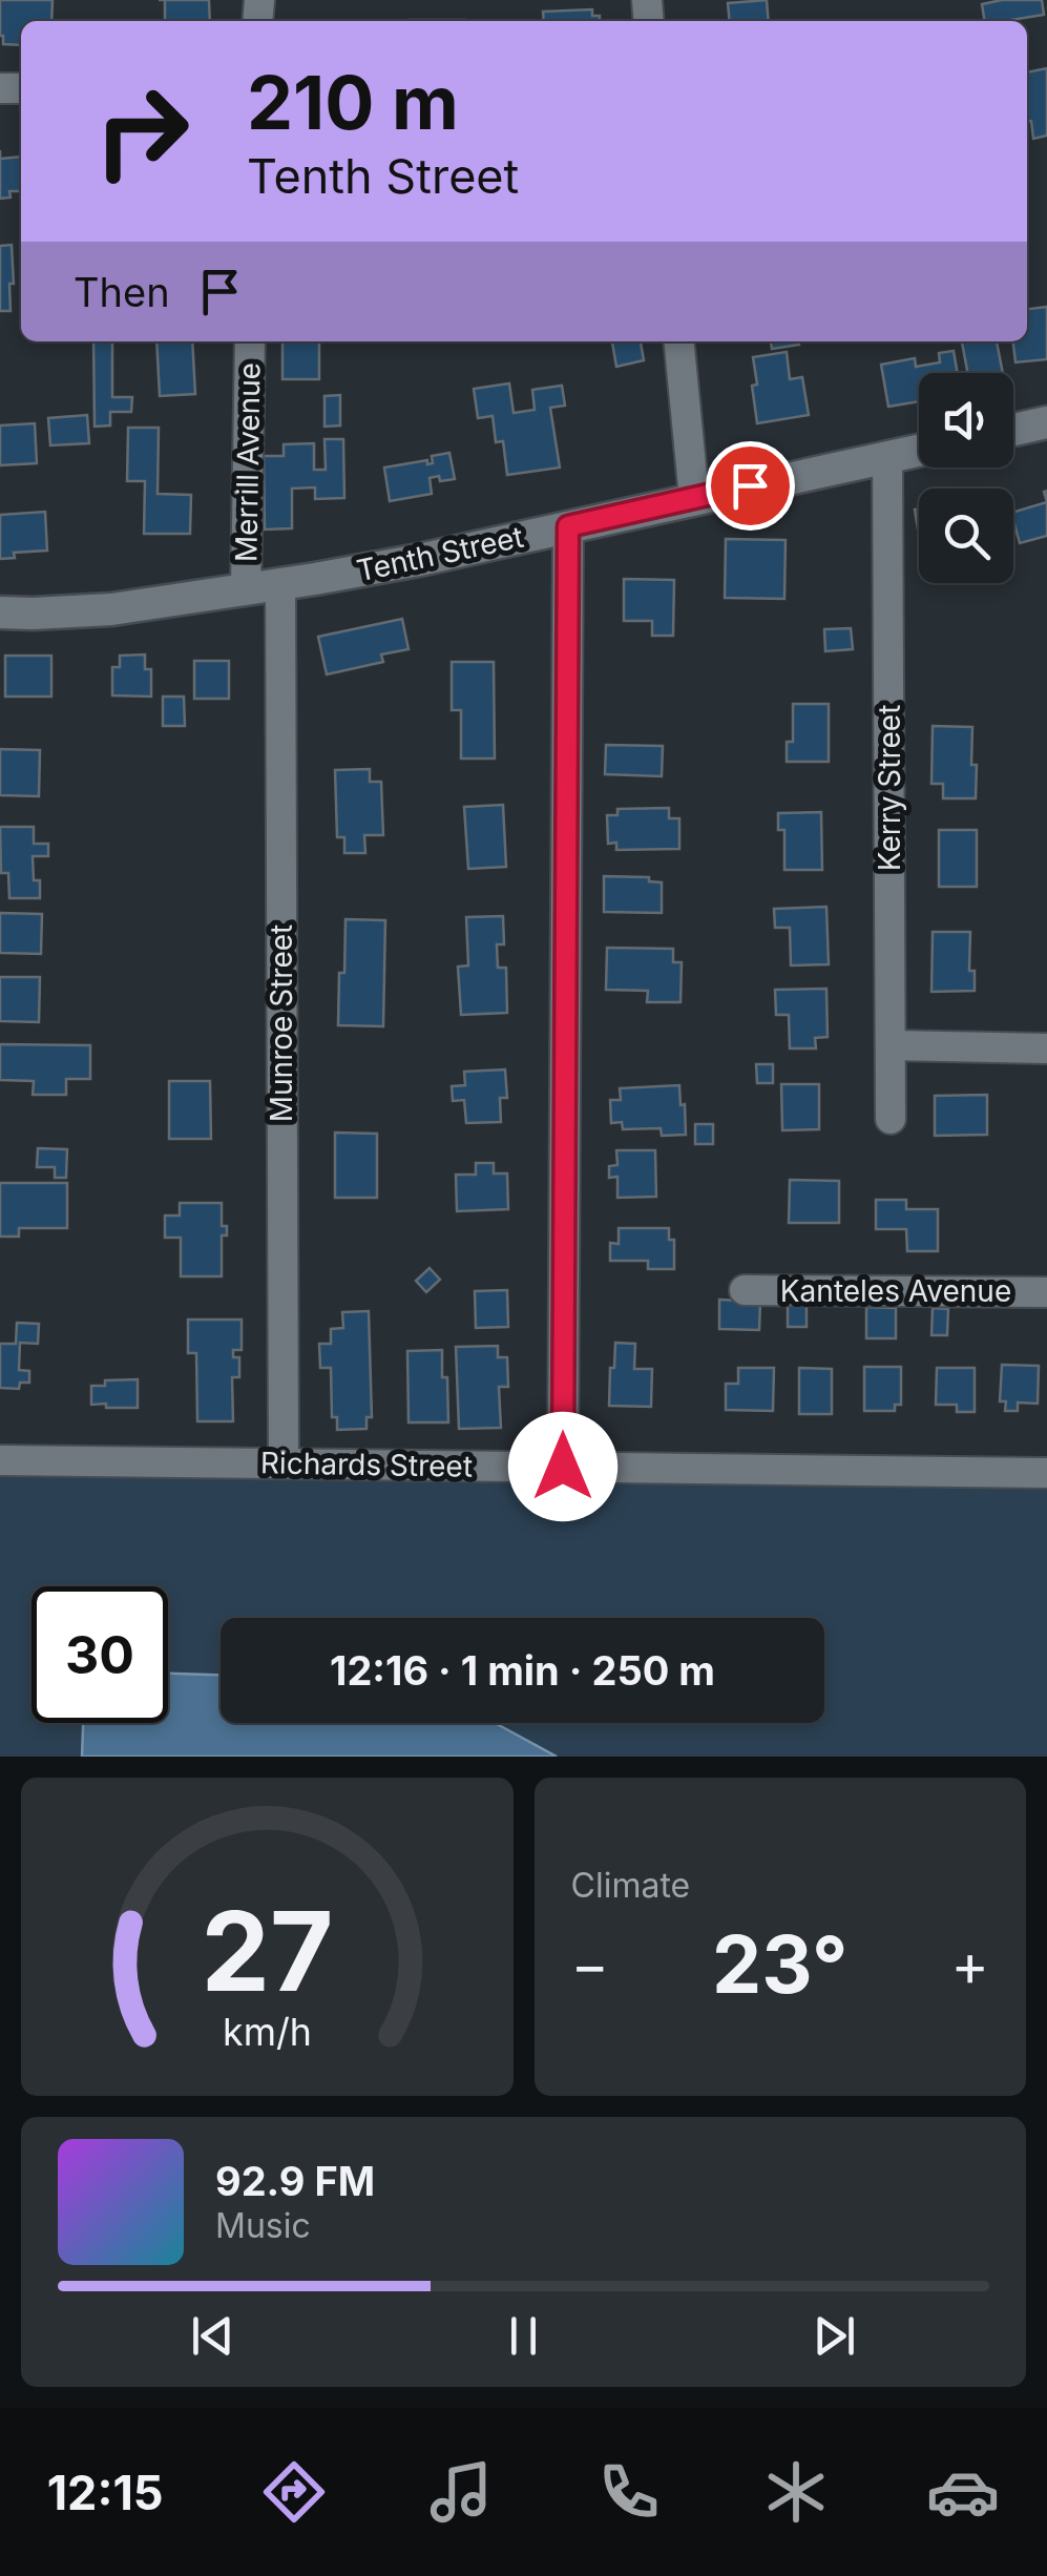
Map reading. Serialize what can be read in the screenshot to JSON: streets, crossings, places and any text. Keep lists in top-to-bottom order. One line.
{"streets":{"street":["Merrill Avenue","Tenth Street","Kerry Street","Munroe Street","Kanteles Avenue","Richards Street"]},"crossings":[["Merrill Avenue","Tenth Street"],["Tenth Street","Kerry Street"],["Tenth Street","Munroe Street"],["Munroe Street","Richards Street"]],"page":{"turn":["210 m","Tenth Street"],"then":"Then","limit":"30","trip":"12:16 · 1 min · 250 m","tile":"Climate","heat":["−","23°","+"],"song":["92.9 FM","Music"],"tabs":"12:15","gauge":["27","km/h"]}}
